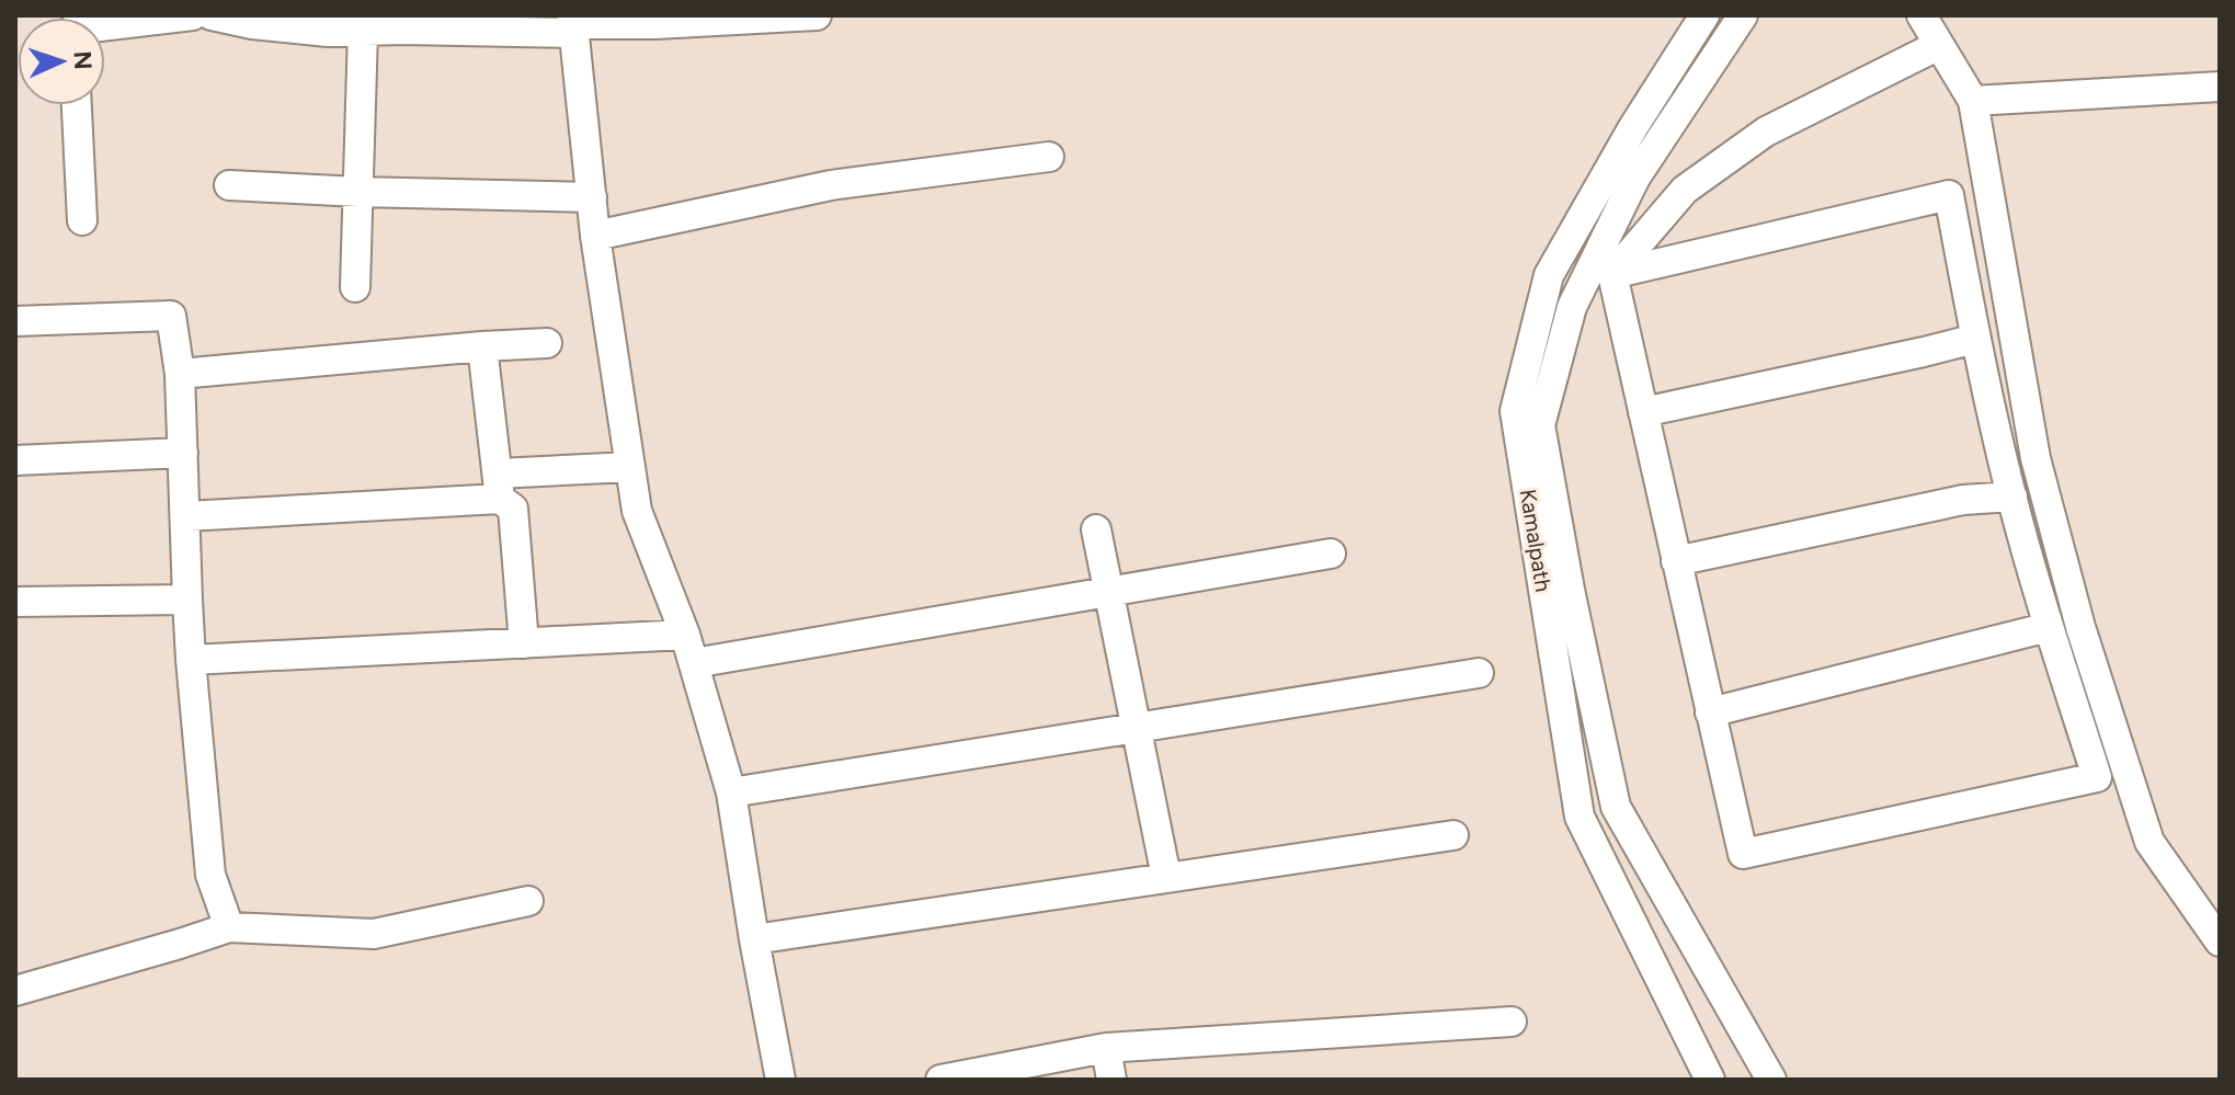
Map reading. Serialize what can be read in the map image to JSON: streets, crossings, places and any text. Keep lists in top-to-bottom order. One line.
{"streets":{"street":["Kamalpath"]},"north":"right"}
